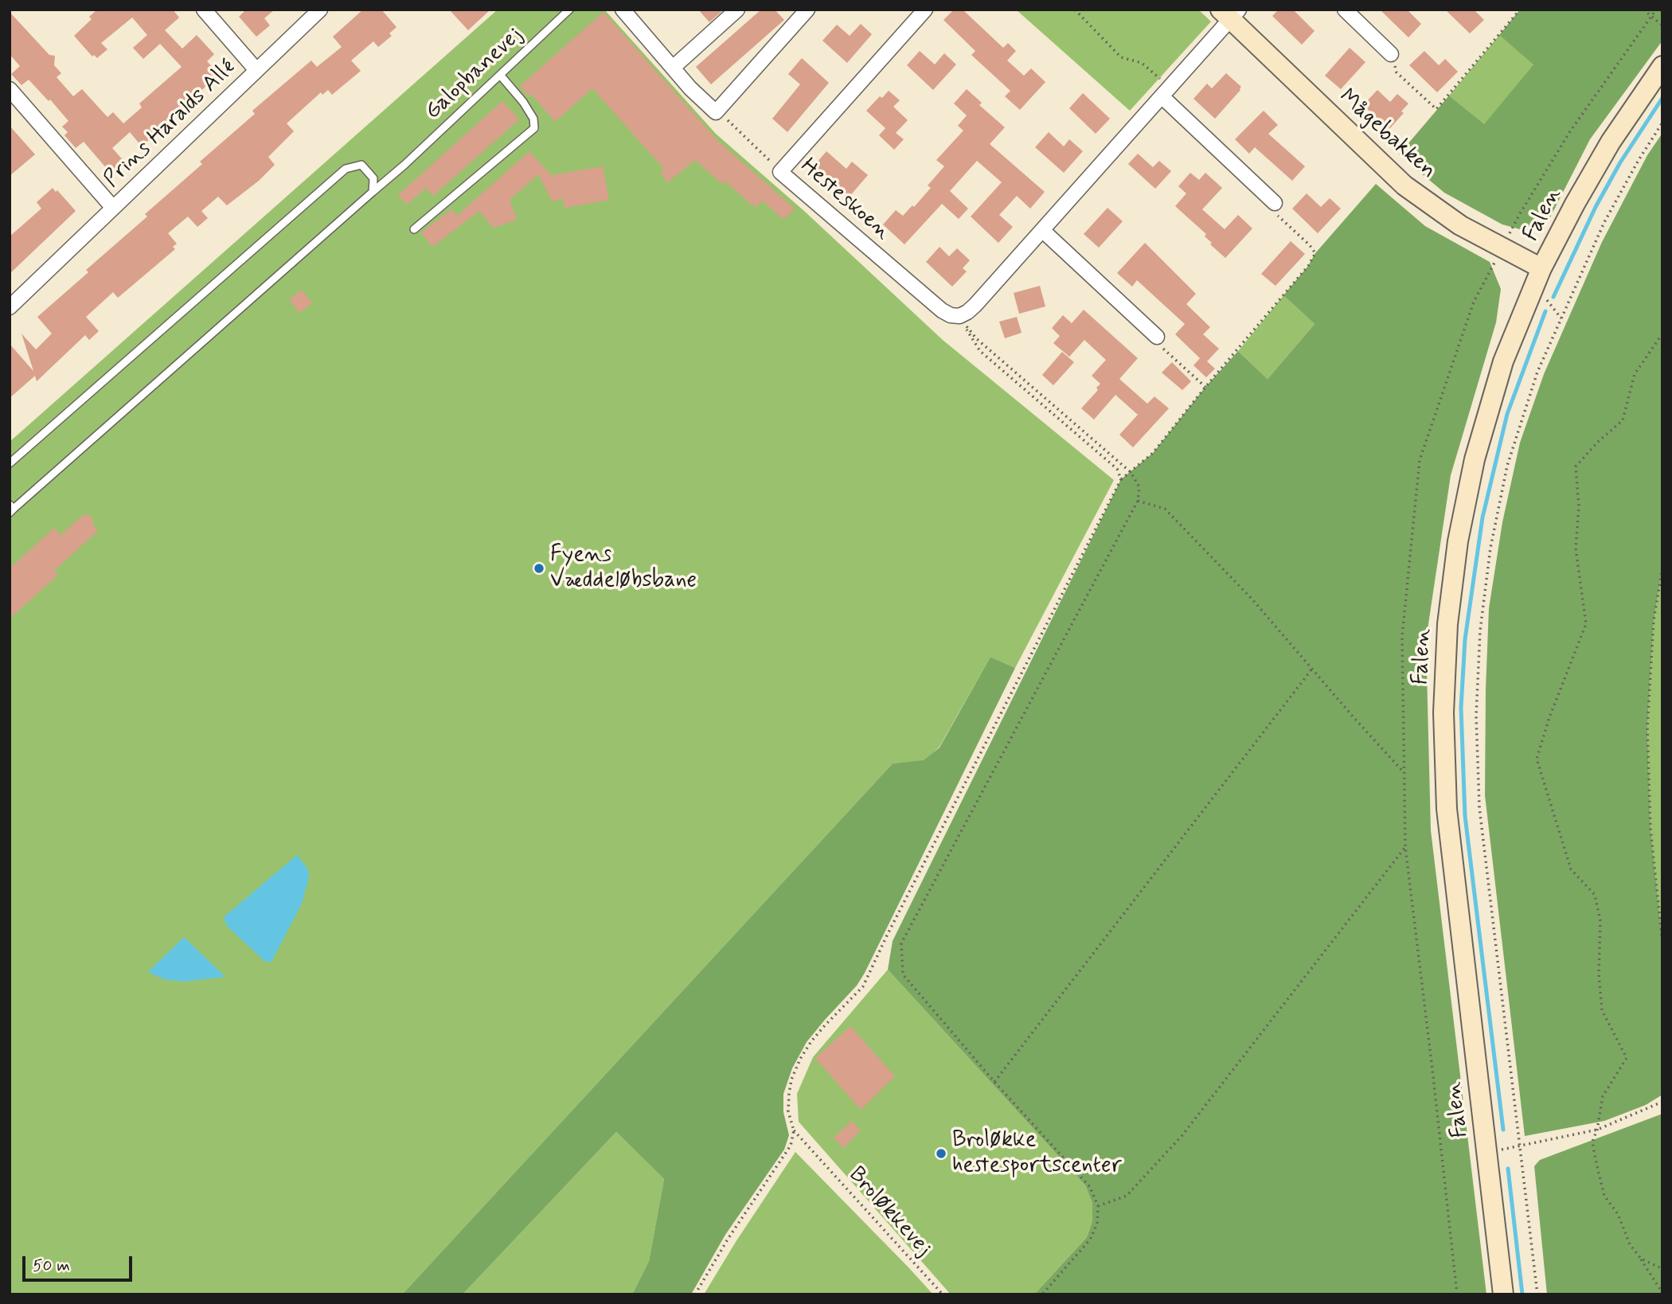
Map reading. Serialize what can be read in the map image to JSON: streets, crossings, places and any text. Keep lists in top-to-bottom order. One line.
{"streets":{"street":["Prins Haralds Allé","Mågebakken","Hesteskoen","Falen"],"lane":["Galopbanevej"],"path":["Broløkkevej"]},"crossings":[["Mågebakken","Falen"]],"places":["Fyens Væddeløbsbane","Broløkke hestesportscenter"],"scale_bar":"50 m"}
